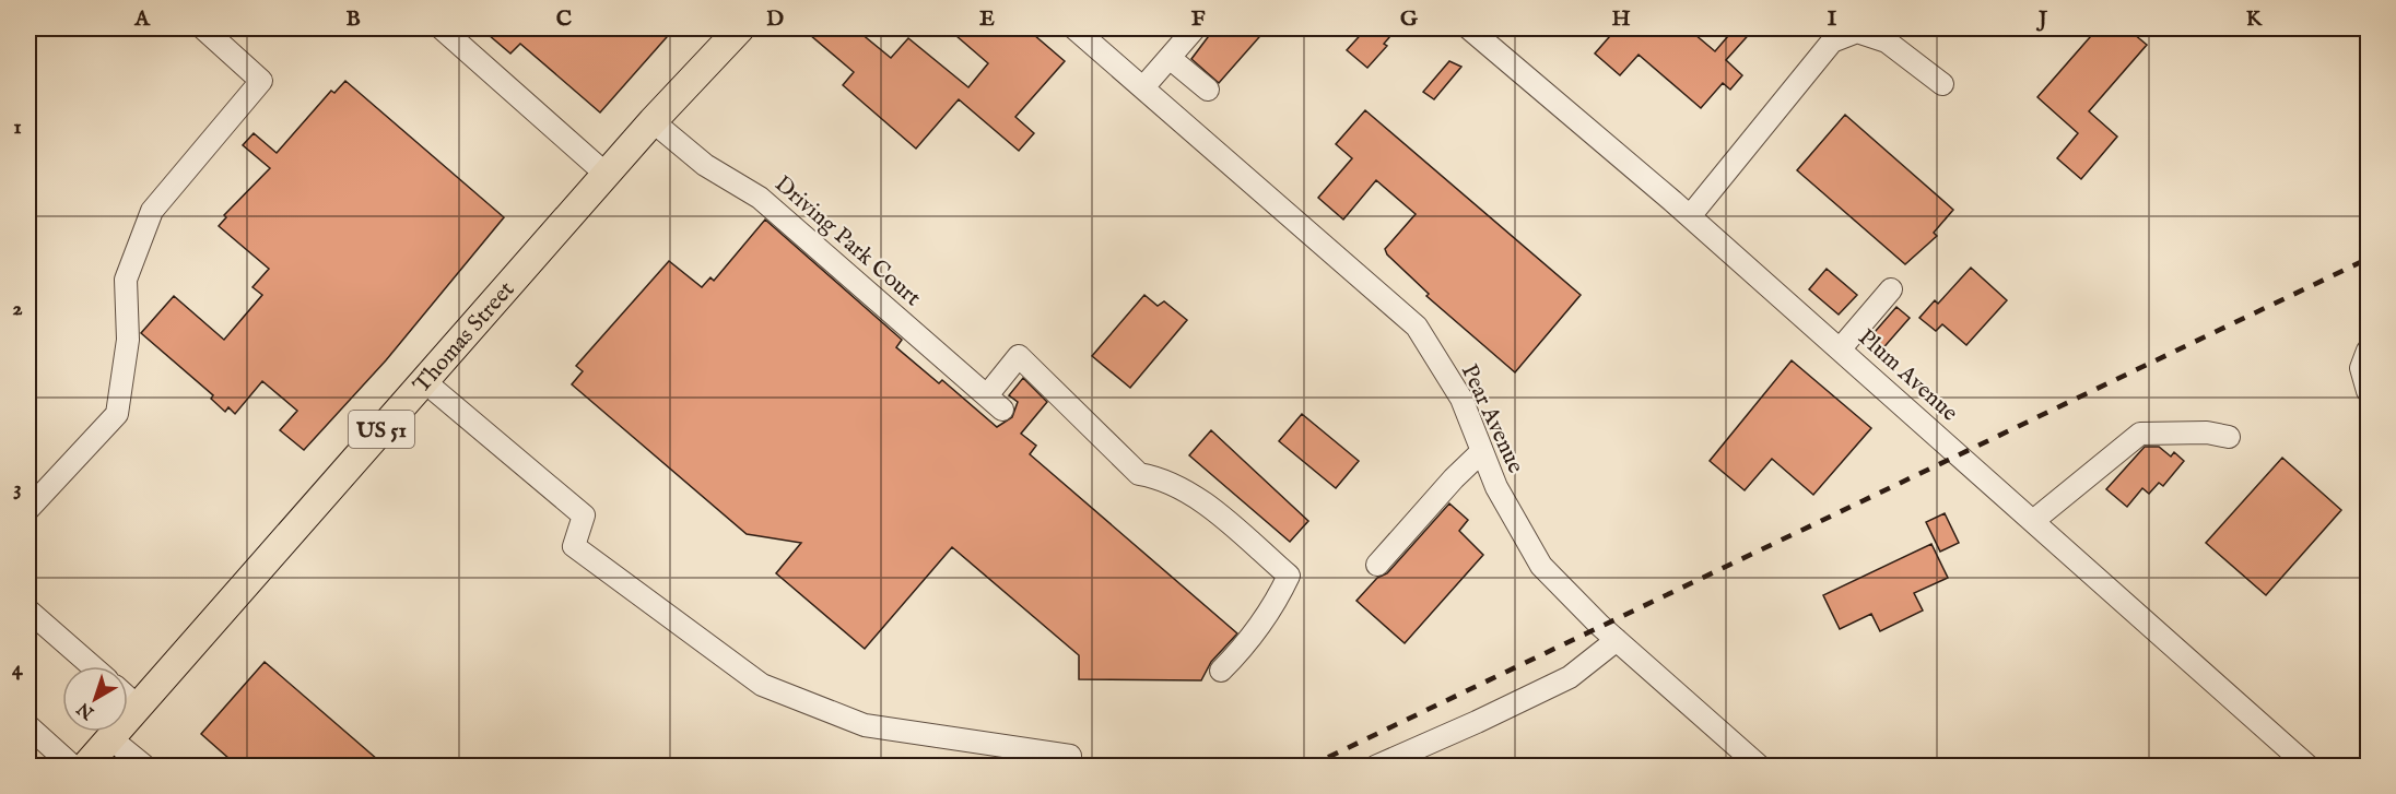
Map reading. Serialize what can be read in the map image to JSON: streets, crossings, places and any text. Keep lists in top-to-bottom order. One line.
{"streets":{"main road":["Thomas Street","US 51"],"street":["Driving Park Court","Plum Avenue","Pear Avenue"]},"crossings":[["Driving Park Court","Thomas Street"]],"north":"bottom left","grid":{"columns":["A","B","C","D","E","F","G","H","I","J","K"],"rows":["1","2","3","4"]}}
